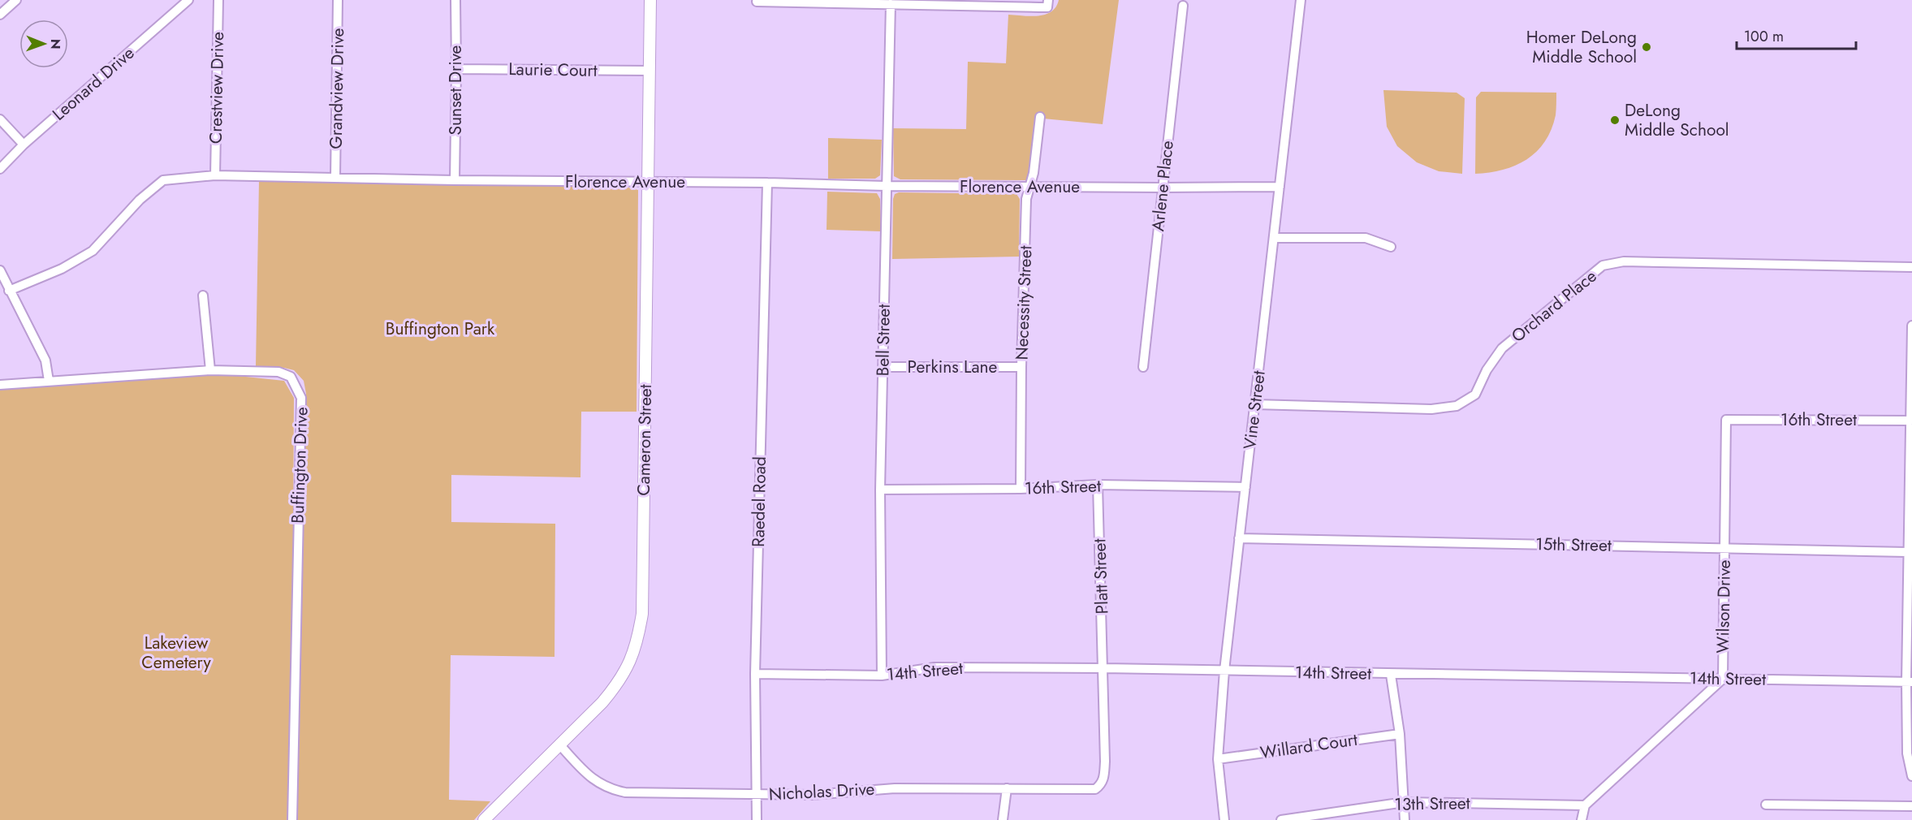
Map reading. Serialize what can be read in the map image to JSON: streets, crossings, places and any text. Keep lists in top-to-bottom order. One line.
{"streets":{"main road":["Cameron Street"],"street":["Laurie Court","Leonard Drive","Crestview Drive","Grandview Drive","Sunset Drive","Florence Avenue","Arlene Place","Necessity Street","Orchard Place","Bell Street","Perkins Lane","Vine Street","16th Street","Buffington Drive","Raedel Road","15th Street","Platt Street","Wilson Drive","14th Street","Willard Court","Nicholas Drive","13th Street"]},"crossings":[["Laurie Court","Sunset Drive"],["Laurie Court","Cameron Street"],["Crestview Drive","Florence Avenue"],["Grandview Drive","Florence Avenue"],["Sunset Drive","Florence Avenue"],["Florence Avenue","Arlene Place"],["Florence Avenue","Necessity Street"],["Florence Avenue","Bell Street"],["Florence Avenue","Vine Street"],["Florence Avenue","Cameron Street"],["Florence Avenue","Raedel Road"],["Necessity Street","Perkins Lane"],["Necessity Street","16th Street"],["Orchard Place","Vine Street"],["Bell Street","Perkins Lane"],["Bell Street","16th Street"],["Bell Street","14th Street"],["Vine Street","16th Street"],["Vine Street","15th Street"],["Vine Street","14th Street"],["Vine Street","Willard Court"],["16th Street","Platt Street"],["16th Street","Wilson Drive"],["Cameron Street","Nicholas Drive"],["Raedel Road","14th Street"],["Raedel Road","Nicholas Drive"],["15th Street","Wilson Drive"],["Platt Street","14th Street"],["Platt Street","Nicholas Drive"],["Wilson Drive","14th Street"],["Wilson Drive","13th Street"]],"parks":["Buffington Park","Lakeview Cemetery"],"places":["Homer DeLong Middle School","DeLong Middle School"],"scale_bar":"100 m","north":"right"}
